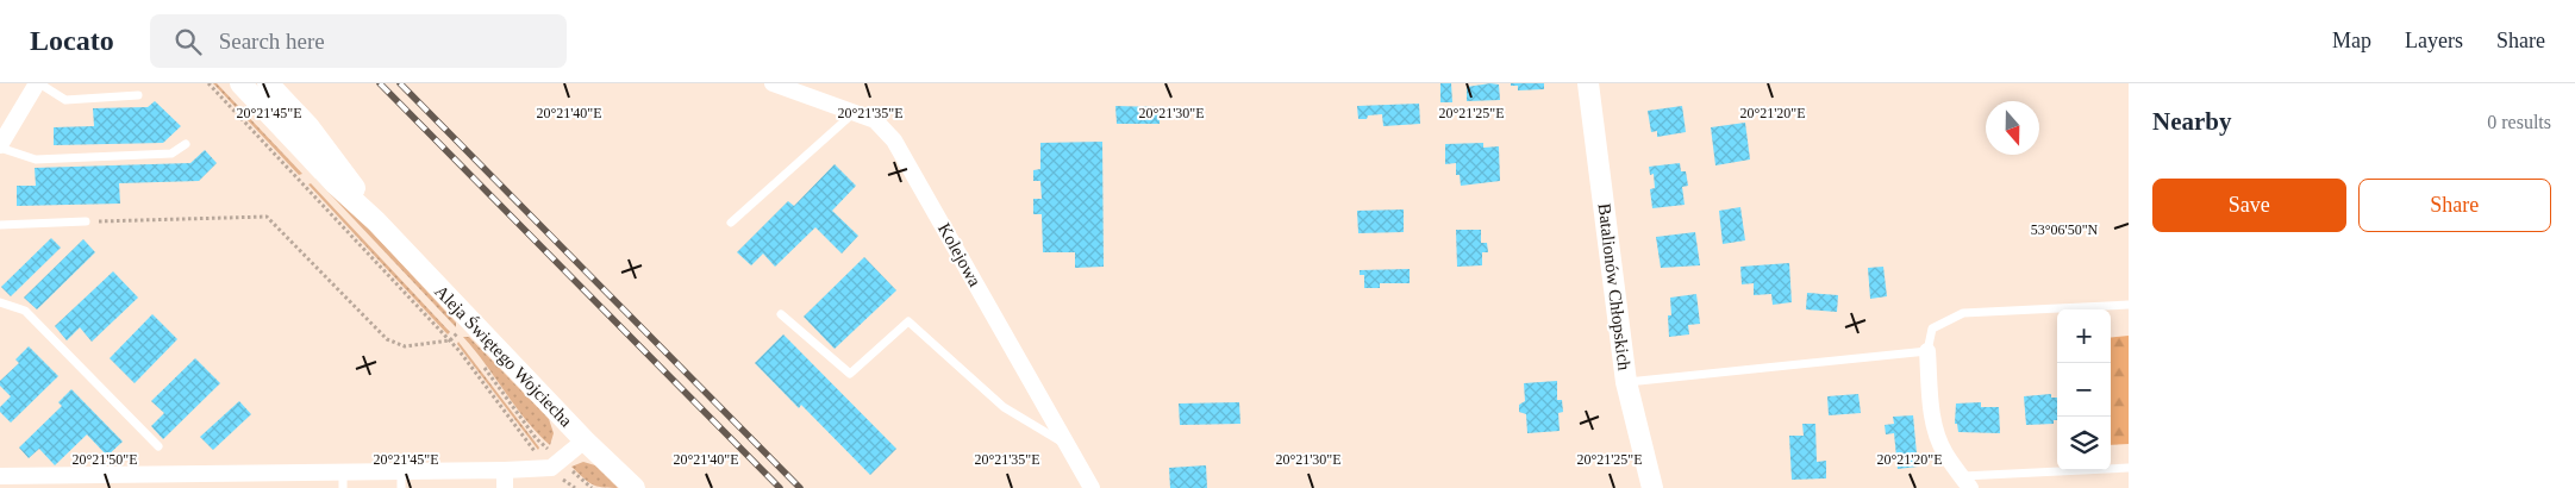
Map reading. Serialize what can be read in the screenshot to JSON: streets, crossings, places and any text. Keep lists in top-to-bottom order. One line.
{"streets":{"street":["Kolejowa","Batalionów Chłopskich","Aleja Świętego Wojciecha"]},"north":"bottom","page":{"header":"Locato","search":"Search here","nav":["Map","Layers","Share"],"heading":["Nearby","0 results"],"buttons":["Save","Share"],"map_buttons":["+","−"]},"coordinates":["20°21'45\"E","20°21'40\"E","20°21'35\"E","20°21'30\"E","20°21'25\"E","20°21'20\"E","53°06'50\"N","20°21'50\"E"]}
